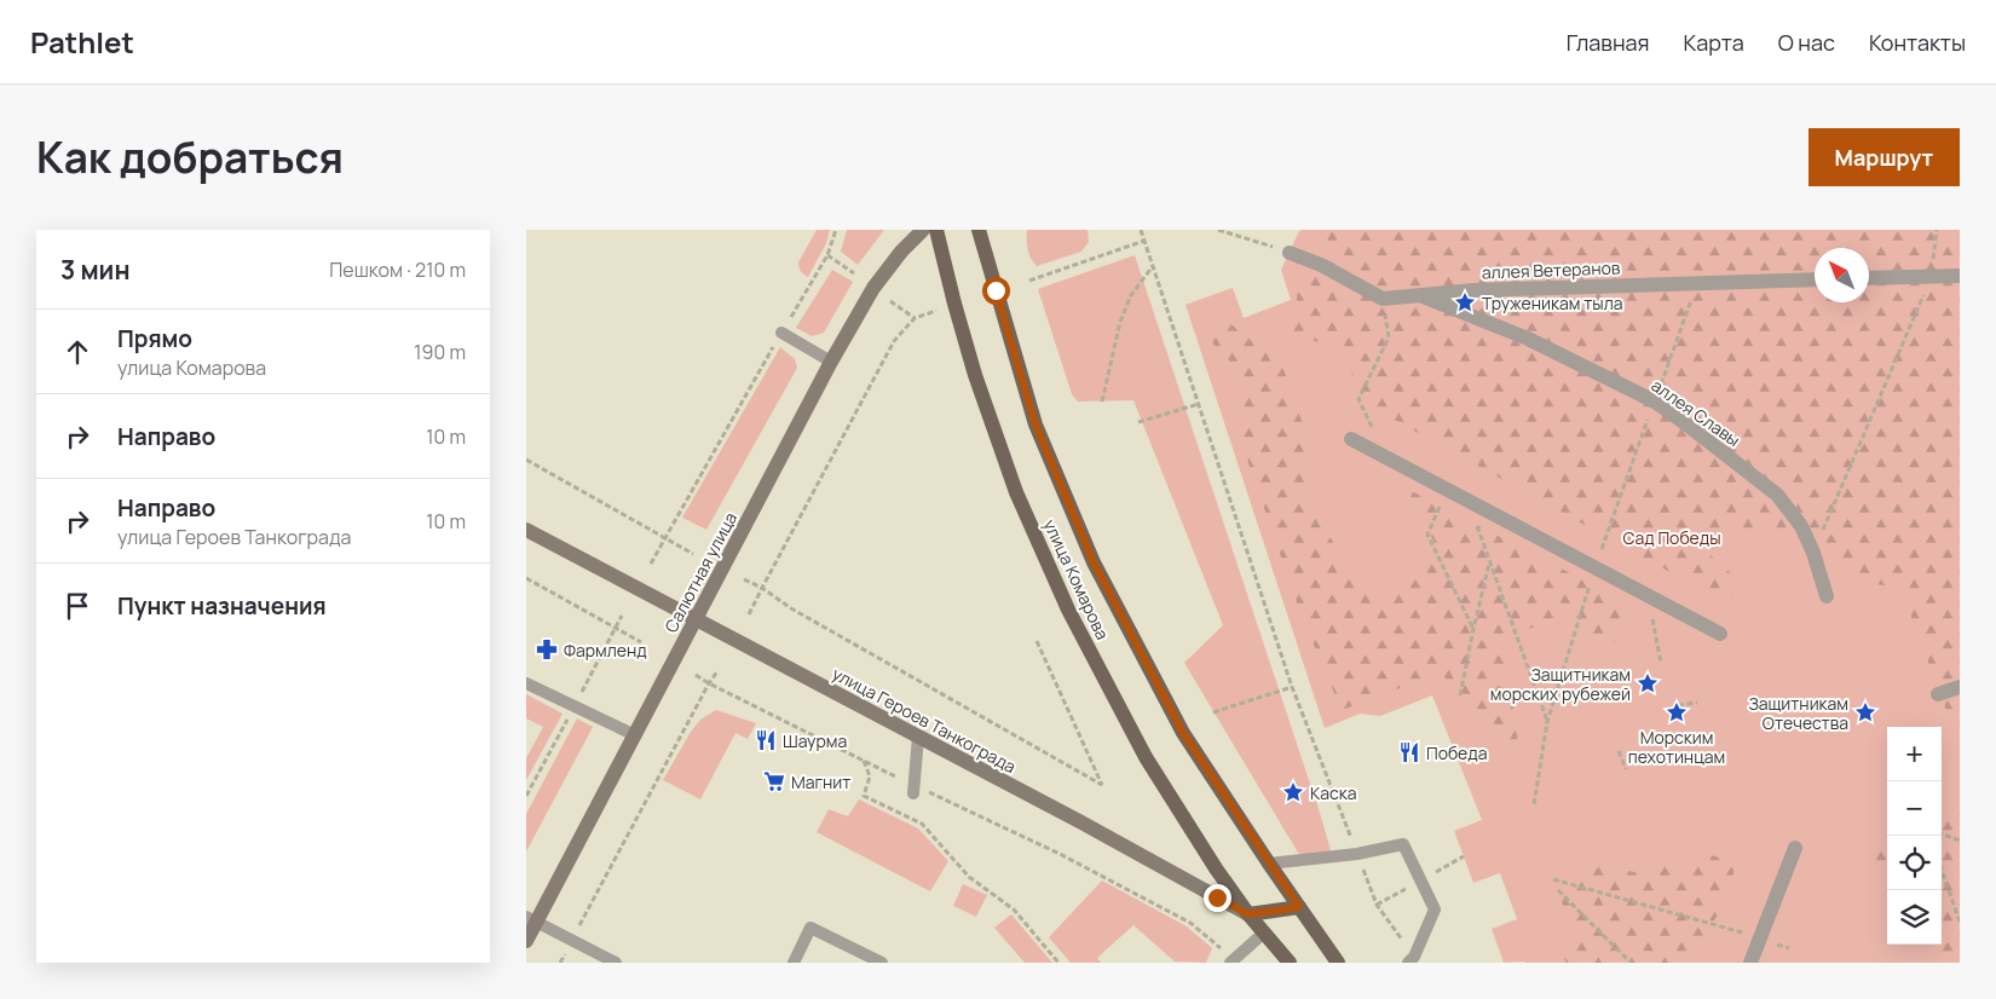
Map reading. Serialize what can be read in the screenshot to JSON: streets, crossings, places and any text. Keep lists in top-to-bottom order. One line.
{"streets":{"main road":["улица Комарова","улица Героев Танкограда"],"street":["аллея Ветеранов","аллея Славы","Салютная улица"]},"crossings":[["аллея Ветеранов","аллея Славы"],["Салютная улица","улица Героев Танкограда"],["улица Комарова","улица Героев Танкограда"]],"parks":["Сад Победы"],"places":{"place":["Труженикам тыла","Защитникам морских рубежей","Морским пехотинцам","Защитникам Отечества","Каска"],"pharmacy":["Фармленд"],"restaurant":["Шаурма","Победа"],"supermarket":["Магнит"]},"north":"top left","page":{"header":"Pathlet","nav":["Главная","Карта","О нас","Контакты"],"title":"Как добраться","buttons":"Маршрут","heading":["3 мин","Пешком · 210 m"],"list":[["Прямо","улица Комарова","190 m"],["Направо","10 m"],["Направо","улица Героев Танкограда","10 m"],"Пункт назначения"],"map_buttons":["+","−"]}}
